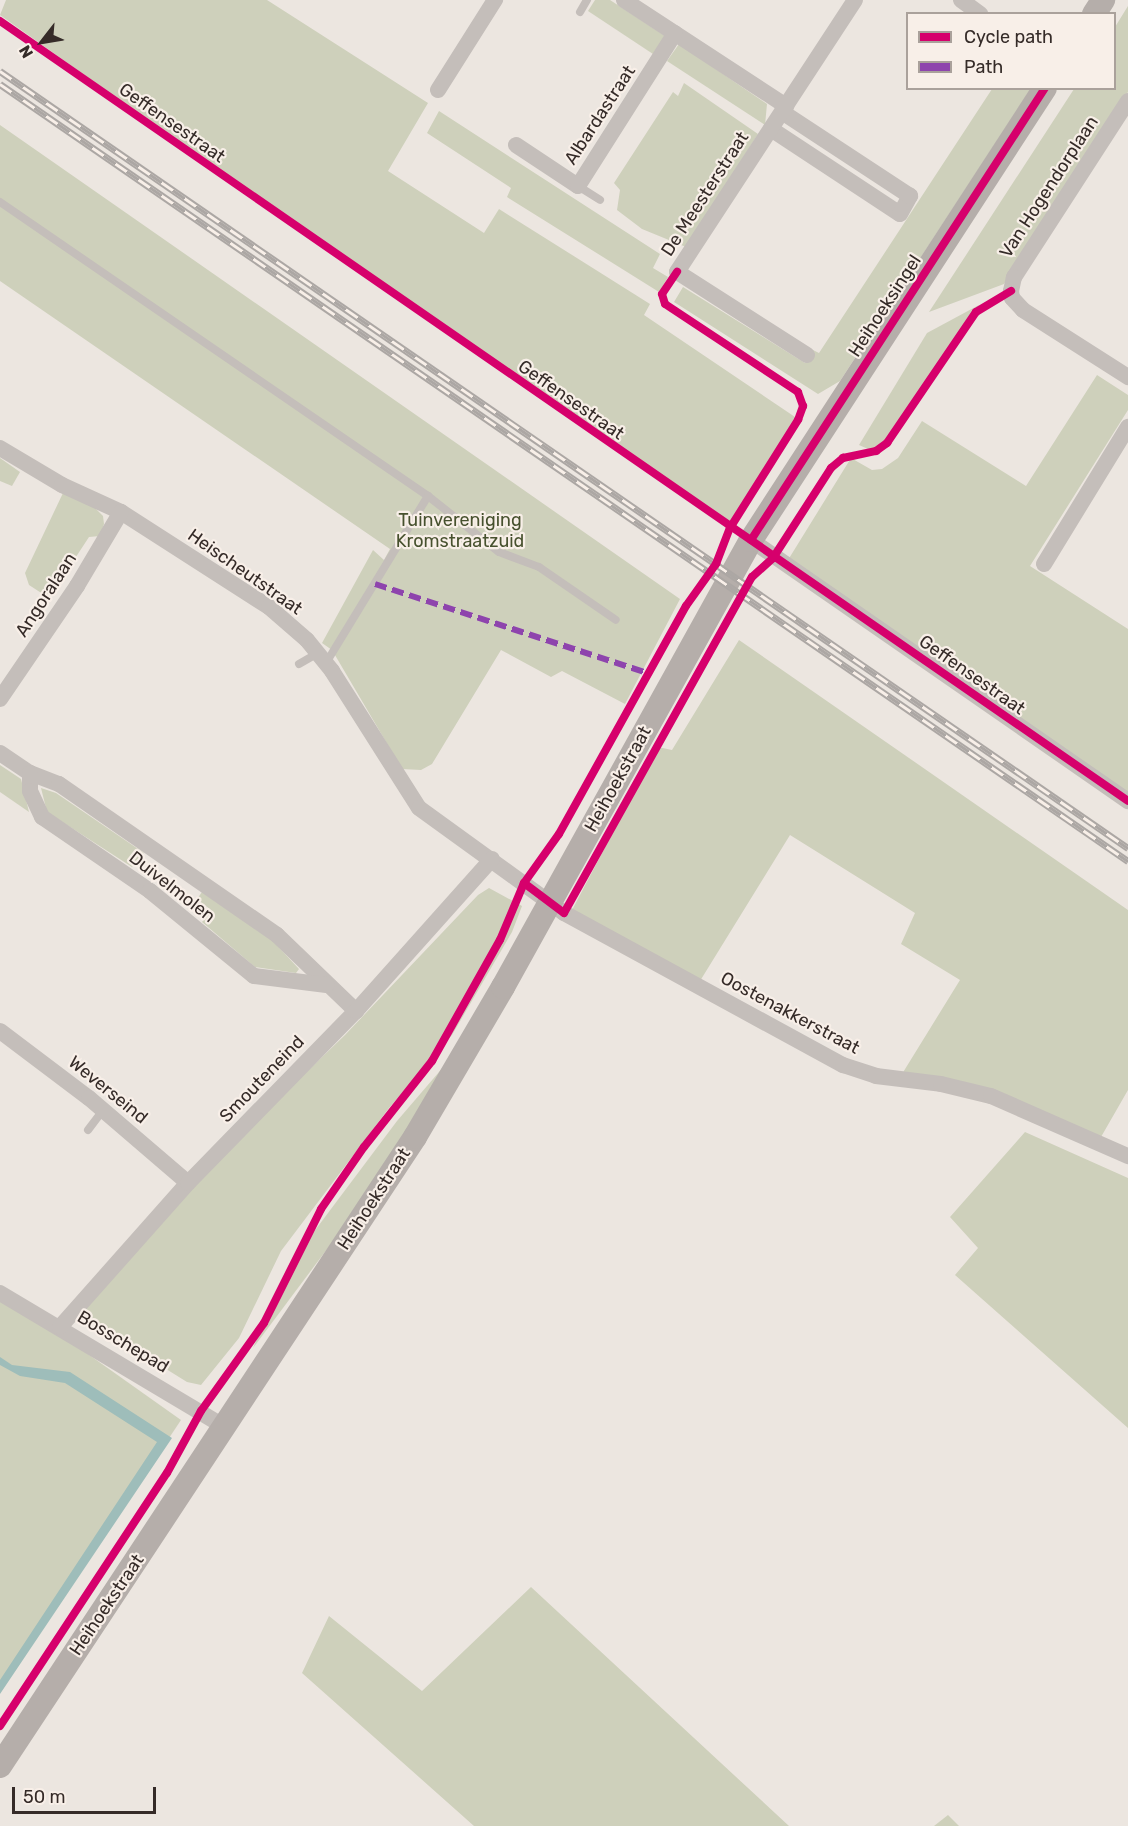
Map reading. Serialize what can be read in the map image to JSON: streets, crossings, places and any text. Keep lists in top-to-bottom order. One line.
{"streets":{"street":["Albardastraat","Geffensestraat","Van Hogendorplaan","De Meesterstraat","Heihoeksingel","Heischeutstraat","Angoralaan","Heihoekstraat","Duivelmolen","Oostenakkerstraat","Smouteneind","Weverseind","Bosschepad"]},"crossings":[["Geffensestraat","Heihoeksingel"],["Heihoeksingel","Heihoekstraat"],["Heischeutstraat","Angoralaan"],["Heischeutstraat","Heihoekstraat"],["Heischeutstraat","Oostenakkerstraat"],["Heischeutstraat","Smouteneind"],["Heihoekstraat","Oostenakkerstraat"],["Heihoekstraat","Bosschepad"],["Duivelmolen","Smouteneind"],["Smouteneind","Weverseind"],["Smouteneind","Bosschepad"]],"parks":["Tuinvereniging Kromstraatzuid"],"legend":["Cycle path","Path"],"scale_bar":"50 m","north":"bottom left"}
